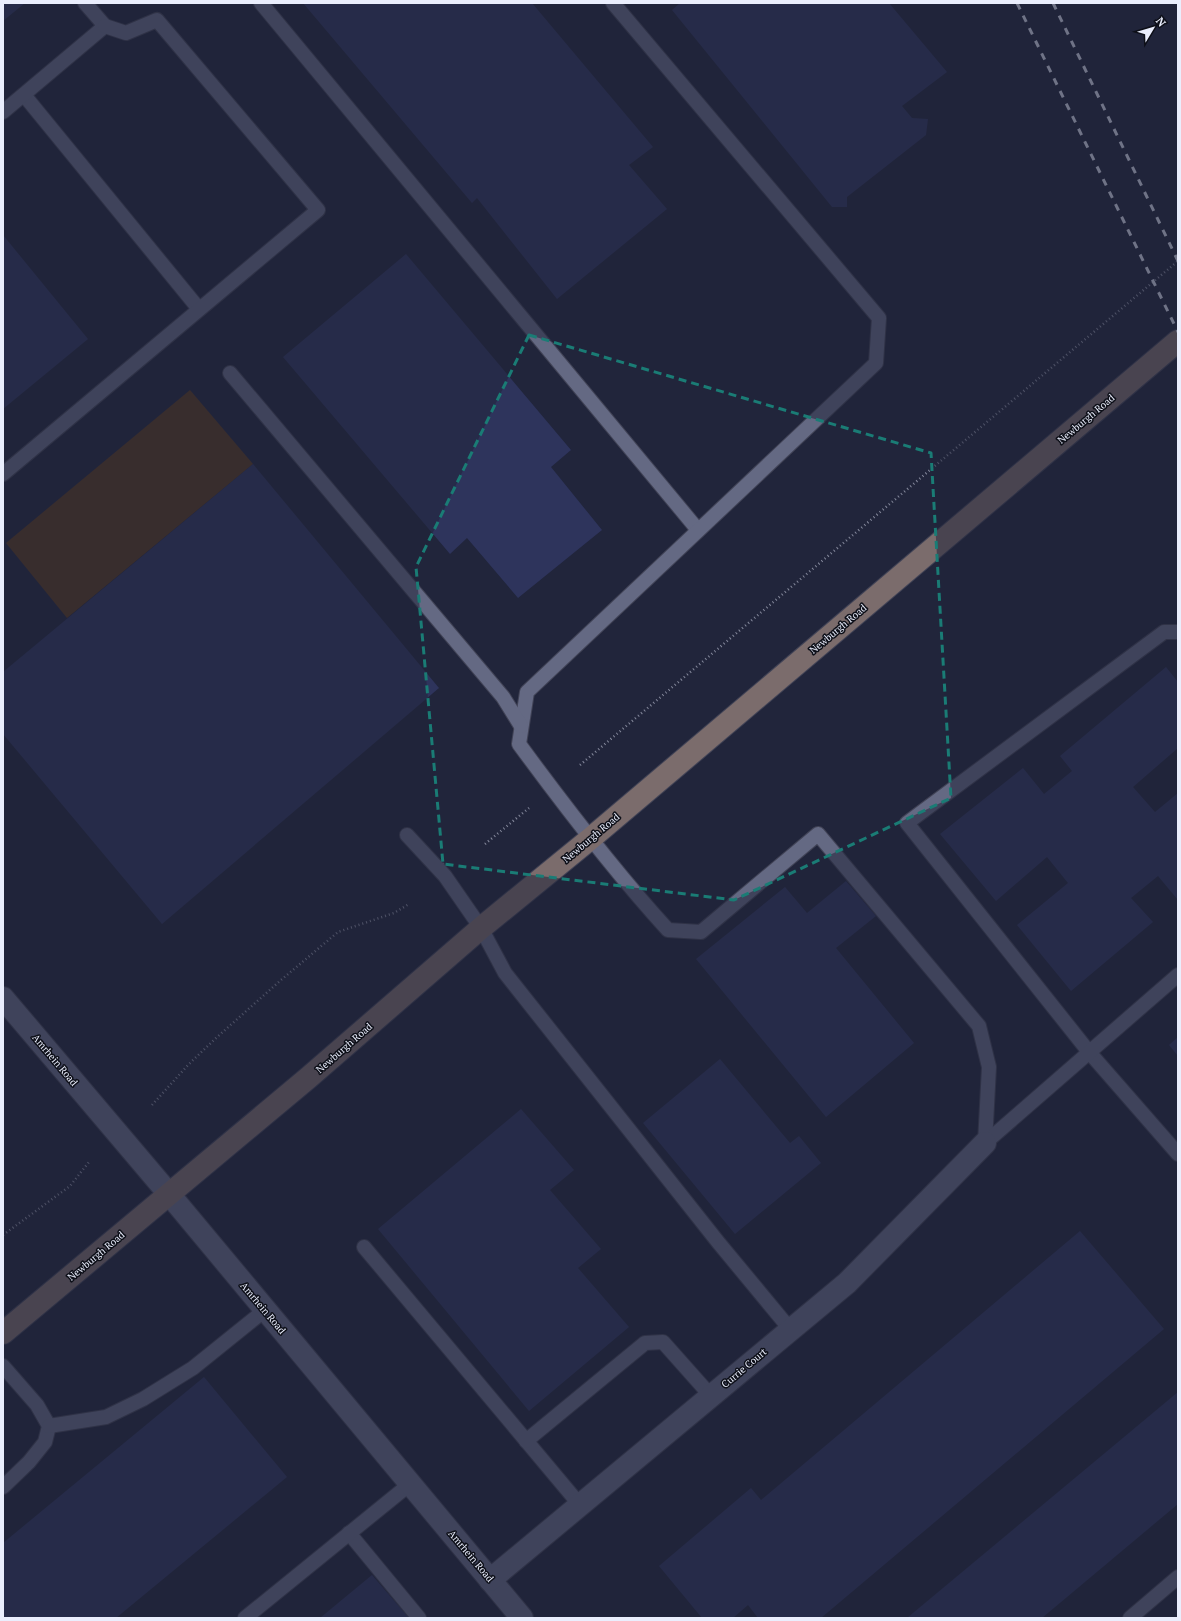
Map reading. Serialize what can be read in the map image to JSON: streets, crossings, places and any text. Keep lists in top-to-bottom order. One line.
{"streets":{"main road":["Newburgh Road"],"street":["Amrhein Road","Currie Court"]},"crossings":[["Newburgh Road","Amrhein Road"],["Amrhein Road","Currie Court"]],"north":"top right"}
